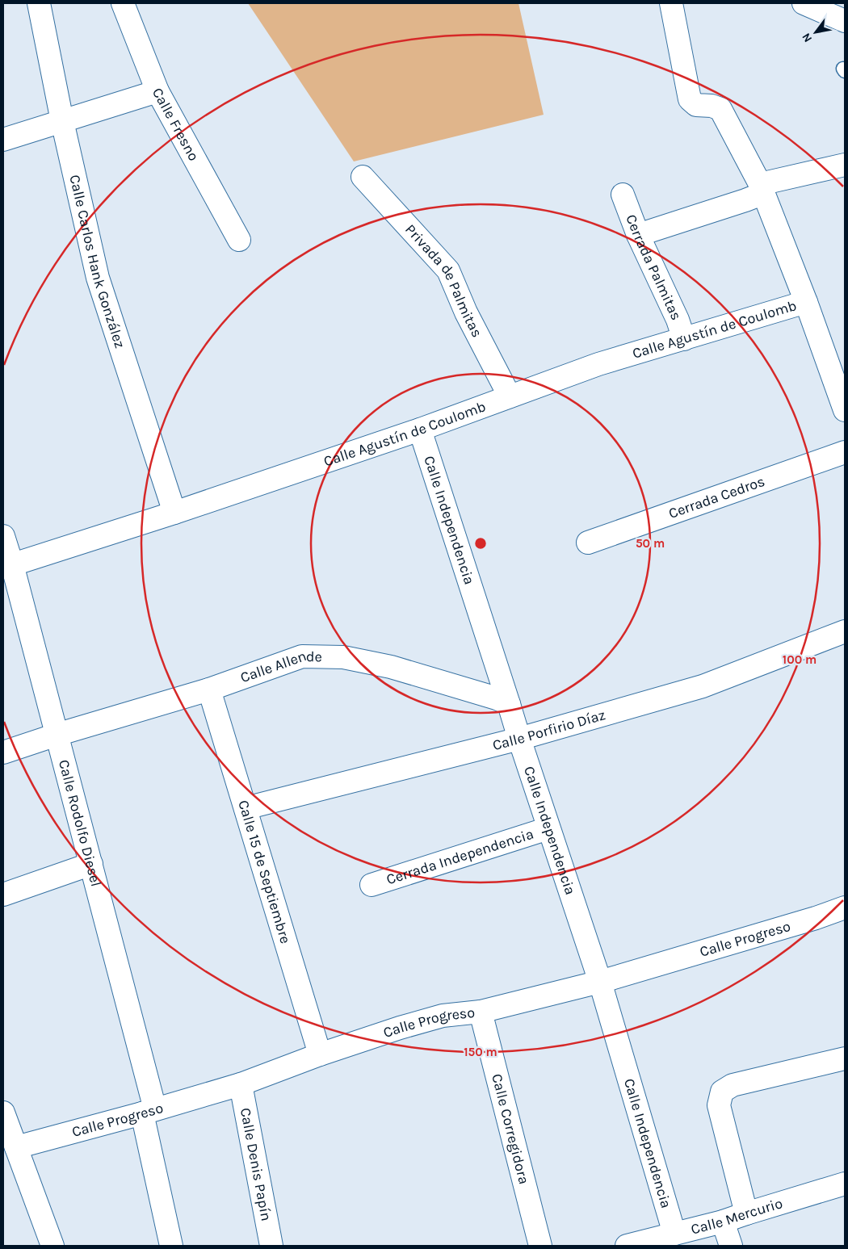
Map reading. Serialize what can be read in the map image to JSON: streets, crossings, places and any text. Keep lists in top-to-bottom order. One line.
{"streets":{"street":["Calle Fresno","Calle Carlos Hank González","Cerrada Palmitas","Privada de Palmitas","Calle Agustín de Coulomb","Cerrada Cedros","Calle Independencia","Calle Allende","Calle Porfirio Díaz","Calle Rodolfo Diesel","Cerrada Independencia","Calle 15 de Septiembre","Calle Progreso","Calle Corregidora","Calle Denis Papín","Calle Mercurio"]},"crossings":[["Calle Carlos Hank González","Calle Agustín de Coulomb"],["Cerrada Palmitas","Calle Agustín de Coulomb"],["Privada de Palmitas","Calle Agustín de Coulomb"],["Calle Agustín de Coulomb","Calle Independencia"],["Calle Agustín de Coulomb","Calle Rodolfo Diesel"],["Calle Independencia","Calle Allende"],["Calle Independencia","Calle Porfirio Díaz"],["Calle Independencia","Cerrada Independencia"],["Calle Independencia","Calle Progreso"],["Calle Independencia","Calle Mercurio"],["Calle Allende","Calle Rodolfo Diesel"],["Calle Allende","Calle 15 de Septiembre"],["Calle Porfirio Díaz","Calle 15 de Septiembre"],["Calle Rodolfo Diesel","Calle Progreso"],["Calle 15 de Septiembre","Calle Progreso"],["Calle Progreso","Calle Corregidora"],["Calle Progreso","Calle Denis Papín"]],"north":"bottom left","rings":["50 m","100 m","150 m"]}
